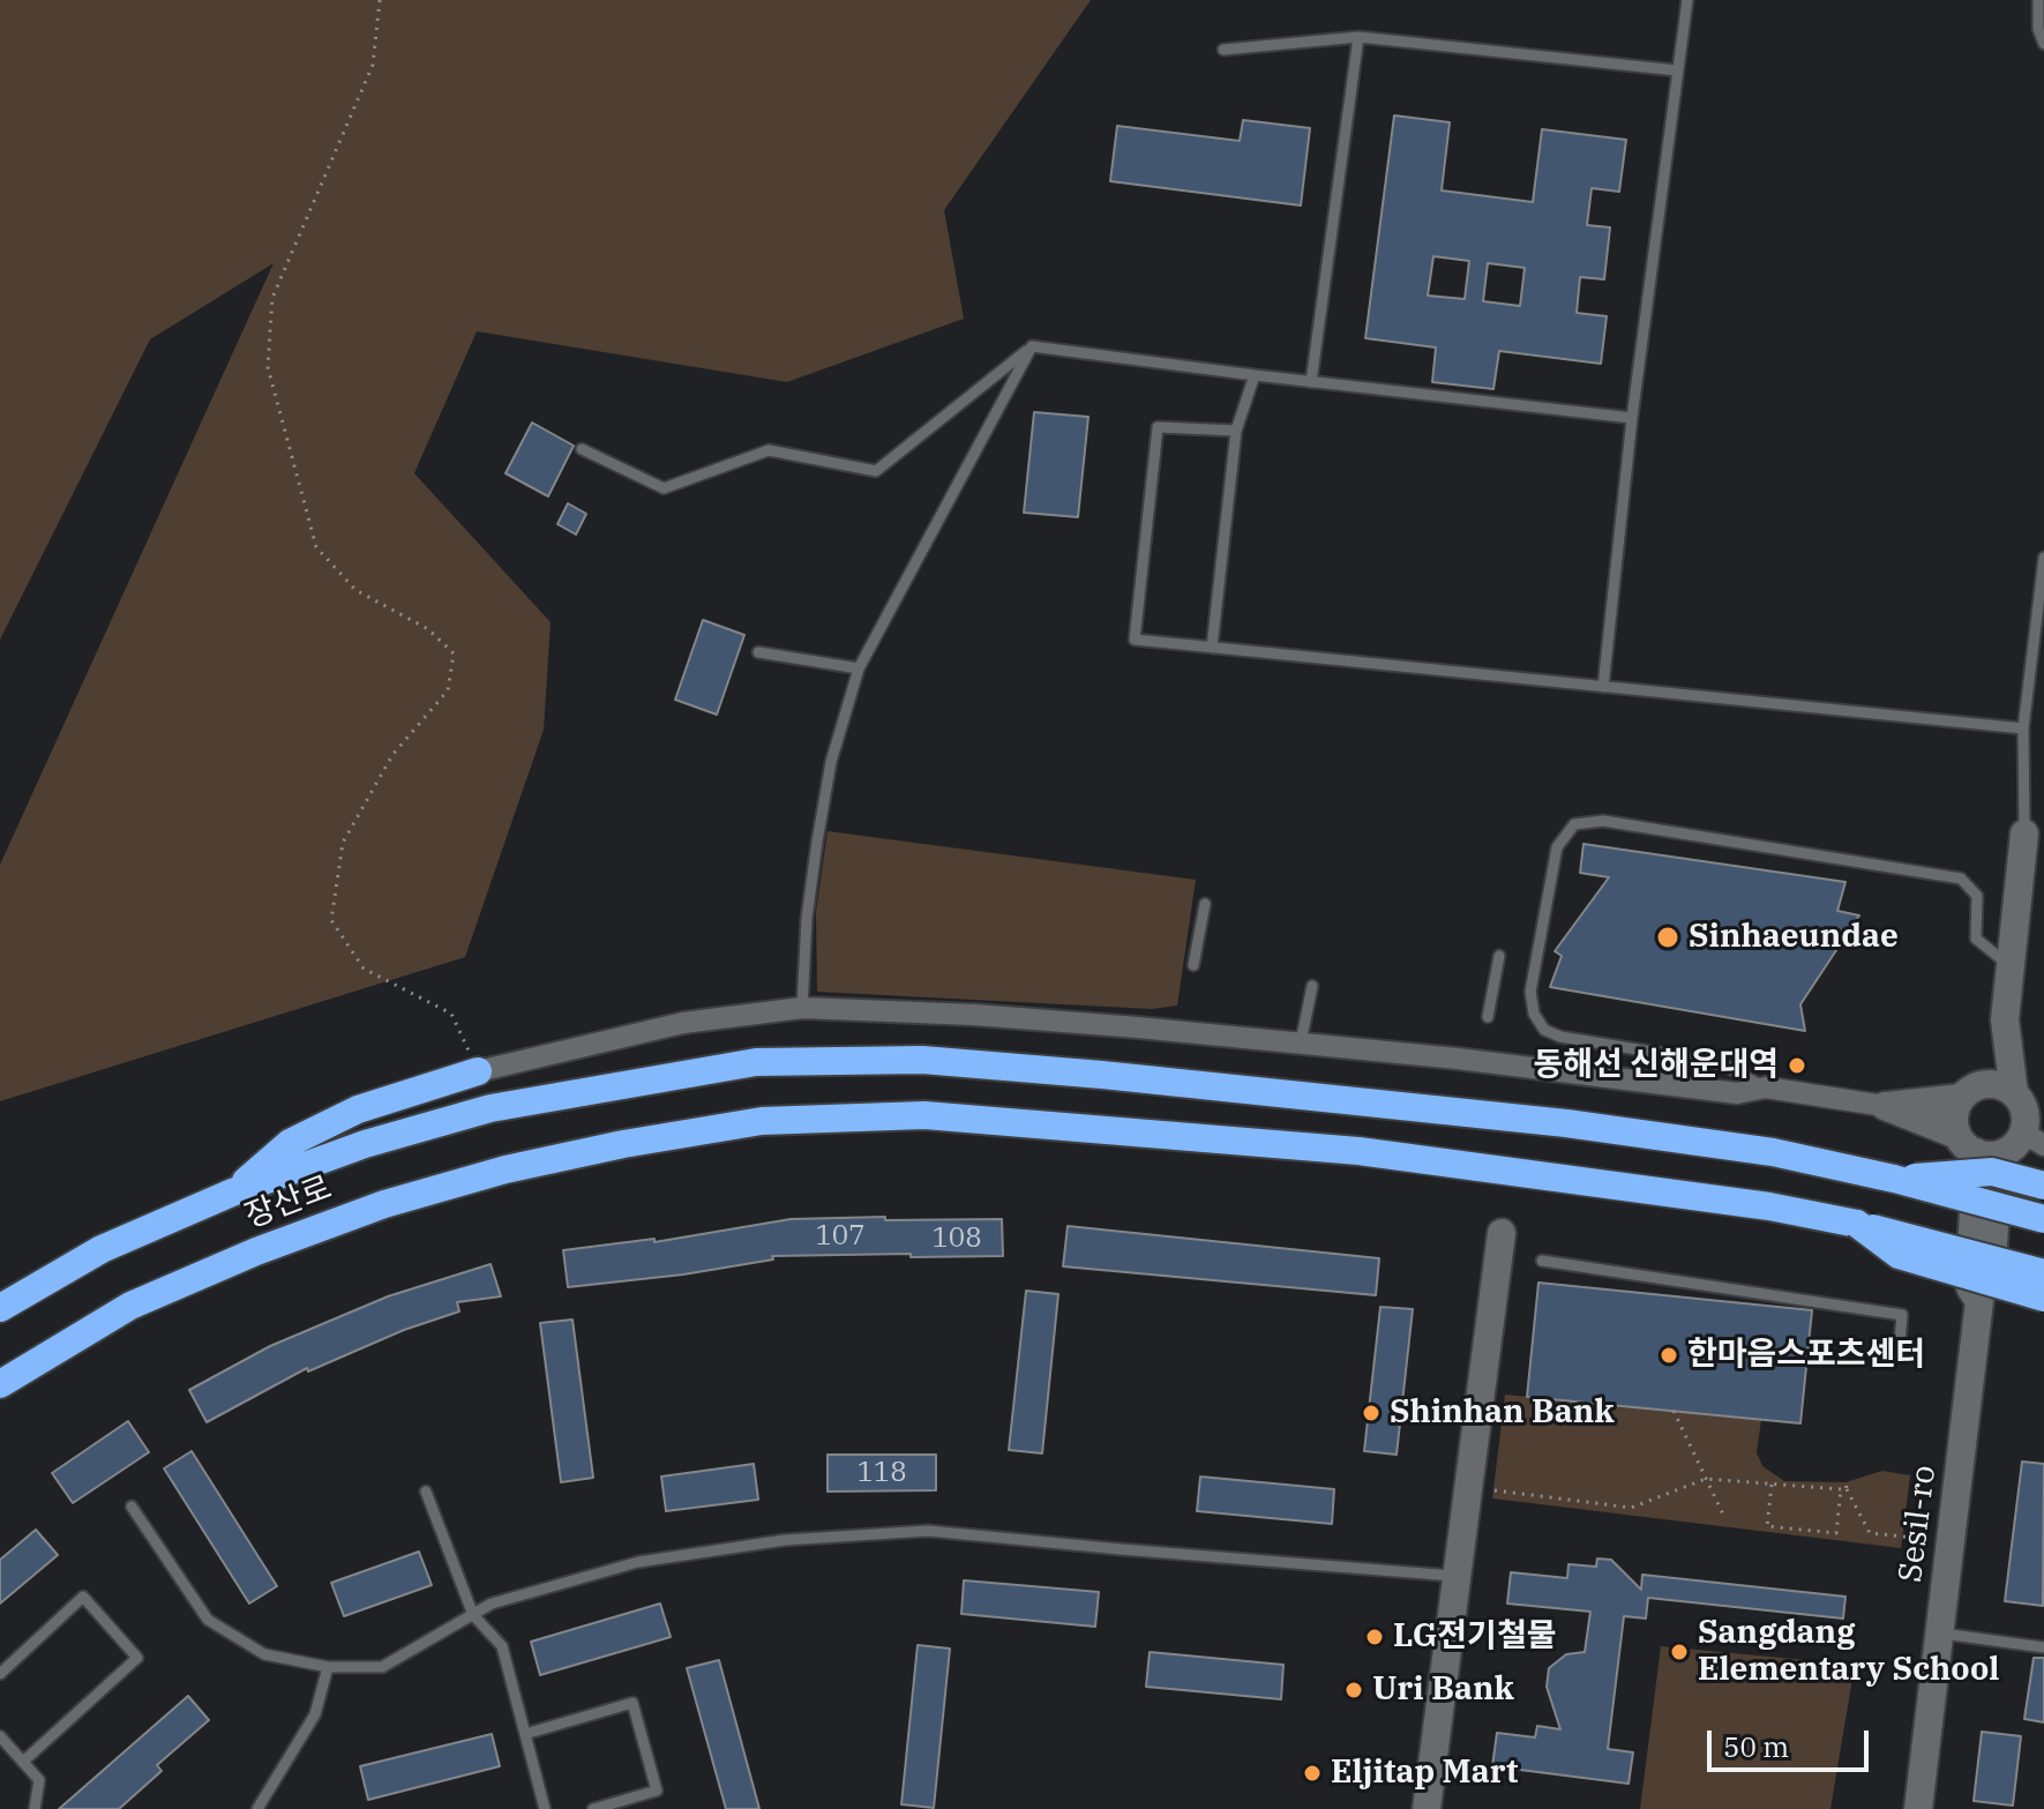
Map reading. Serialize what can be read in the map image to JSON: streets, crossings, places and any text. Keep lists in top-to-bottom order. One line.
{"streets":{"highway":["장산로"],"street":["Sesil-ro"]},"places":["Sinhaeundae","동해선 신해운대역","한마음스포츠센터","Shinhan Bank","LG전기철물","Sangdang Elementary School","Uri Bank","Eljitap Mart"],"house_numbers":["107","108","118"],"scale_bar":"50 m"}
